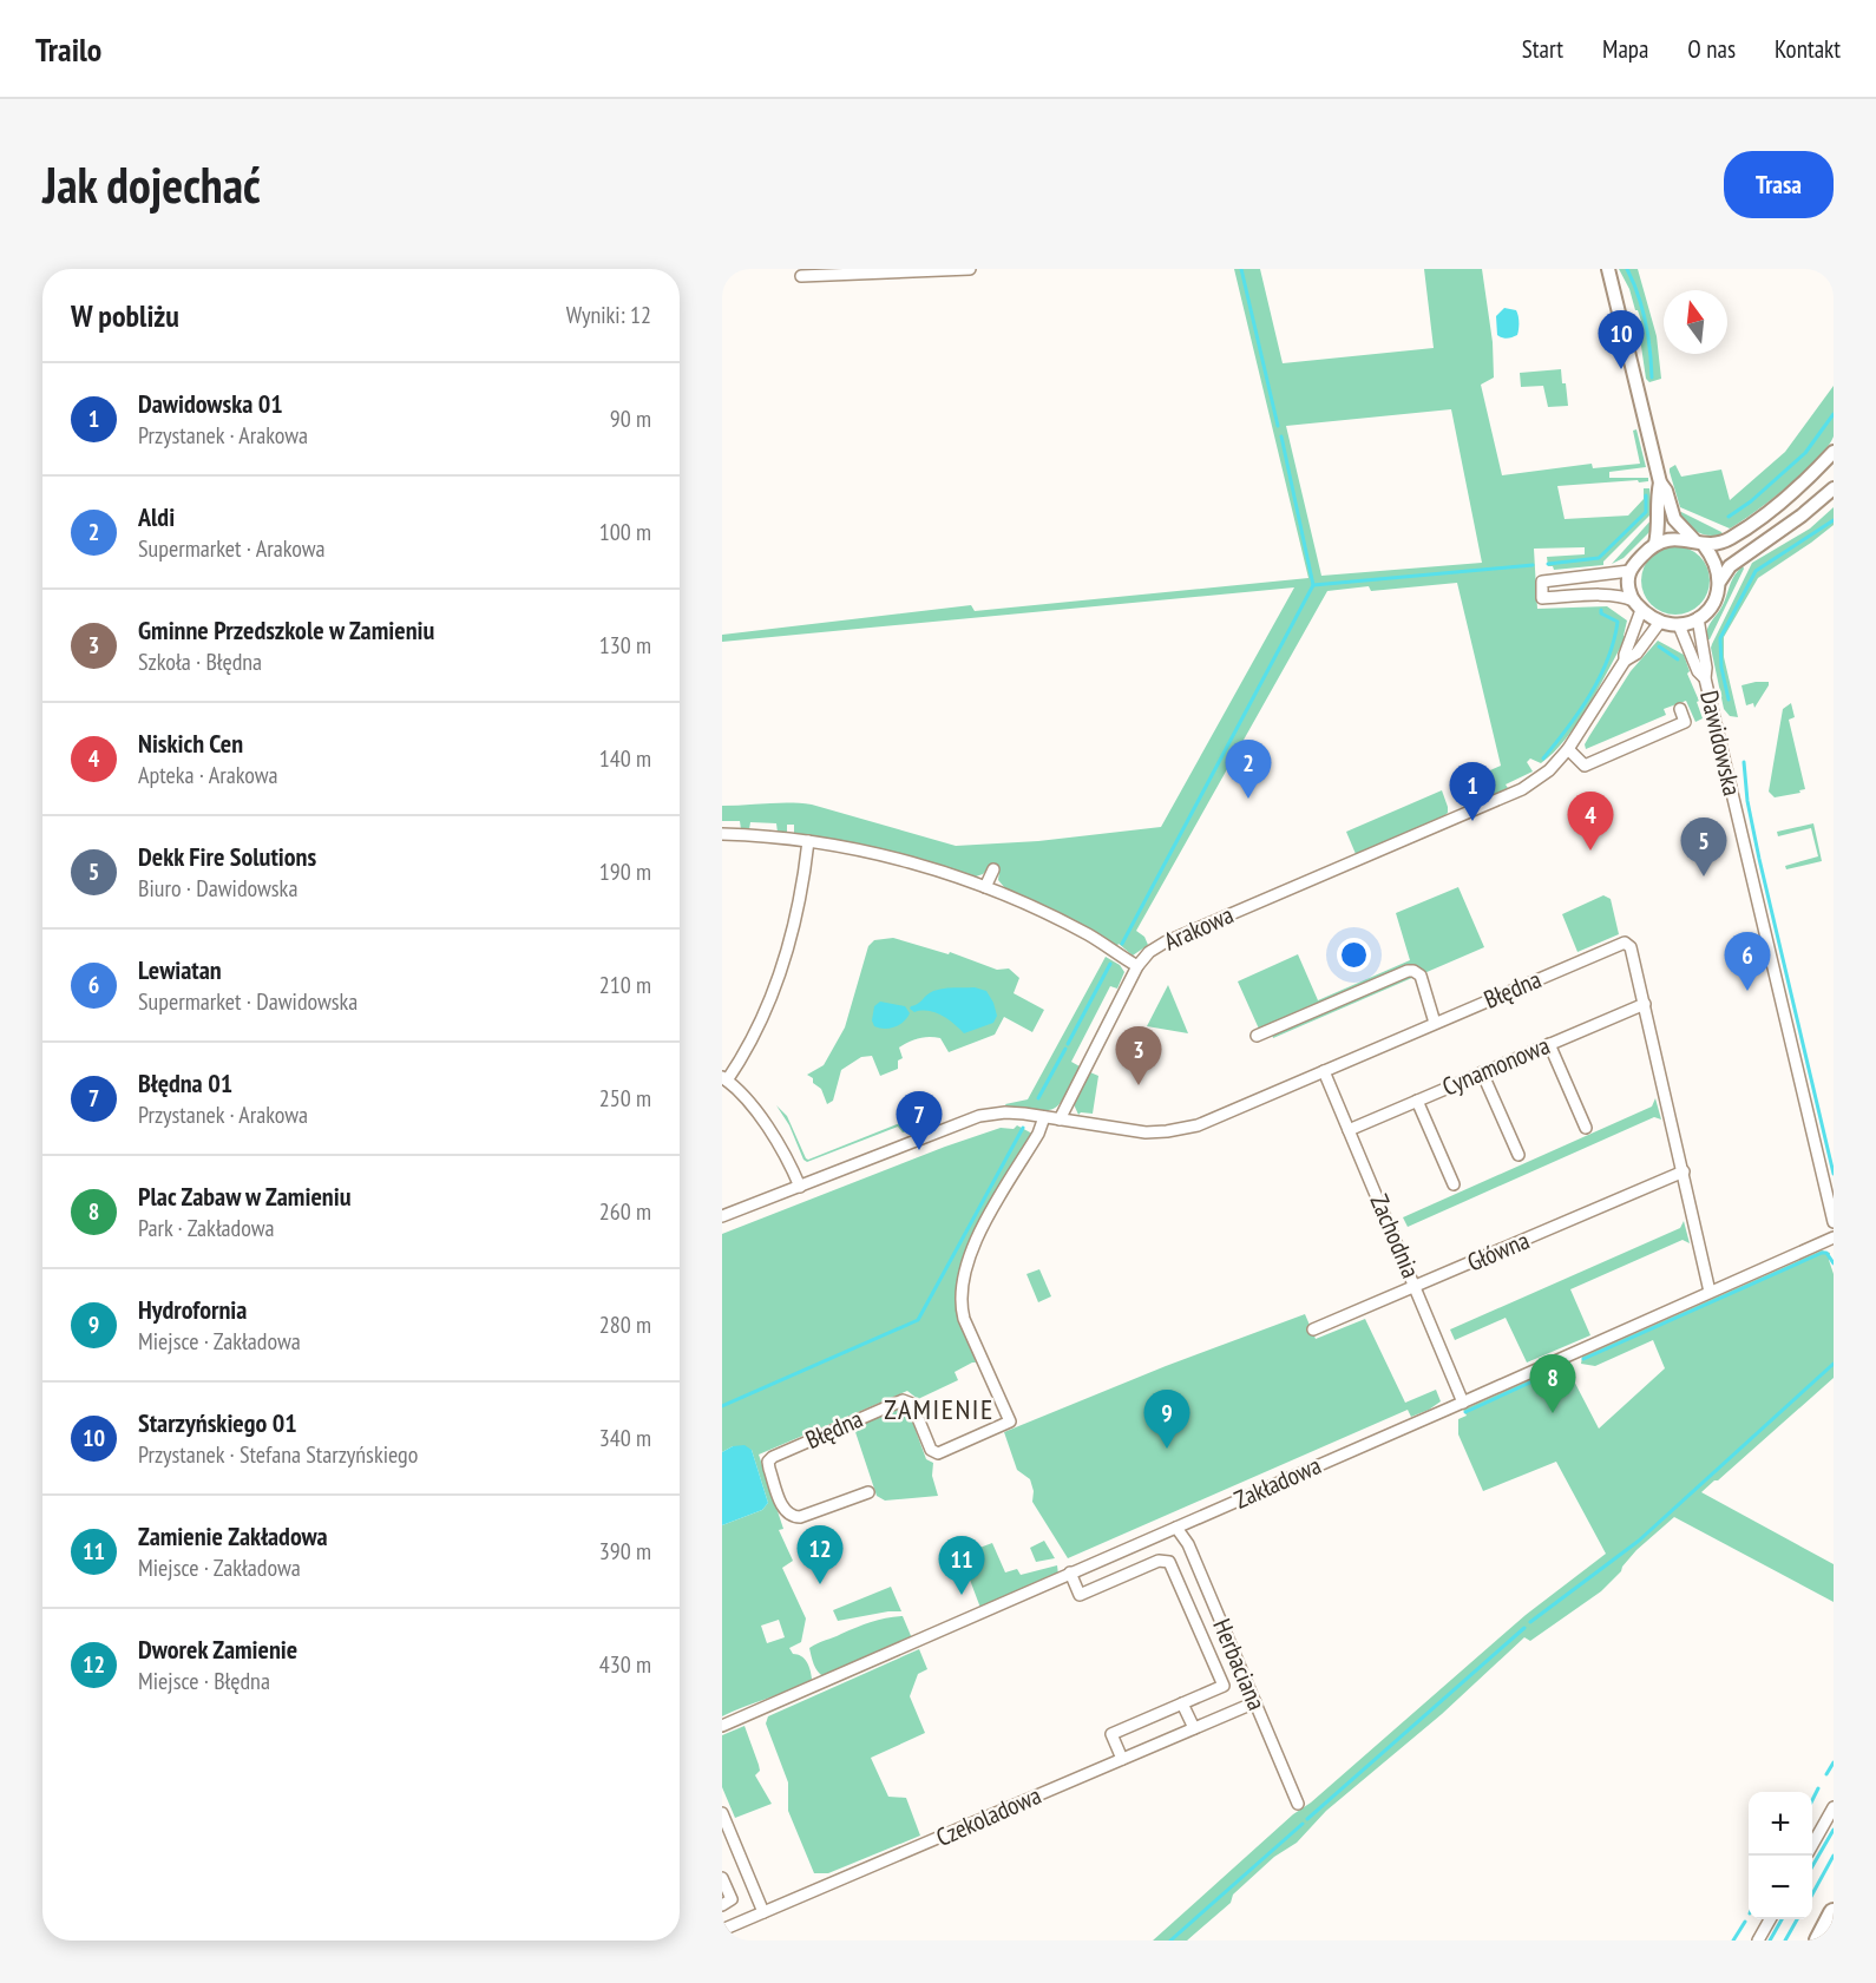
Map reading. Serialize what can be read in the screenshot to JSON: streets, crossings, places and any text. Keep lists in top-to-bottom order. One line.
{"streets":{"street":["Dawidowska","Arakowa","Błędna","Cynamonowa","Zachodnia","Główna","Zakładowa","Herbaciana","Czekoladowa"]},"crossings":[["Arakowa","Błędna"],["Błędna","Cynamonowa"],["Błędna","Zachodnia"],["Błędna","Główna"],["Błędna","Zakładowa"],["Cynamonowa","Zachodnia"],["Zachodnia","Główna"],["Zachodnia","Zakładowa"],["Zakładowa","Herbaciana"],["Herbaciana","Czekoladowa"]],"districts":["ZAMIENIE"],"north":"top","page":{"header":"Trailo","nav":["Start","Mapa","O nas","Kontakt"],"buttons":"Trasa","title":"Jak dojechać","heading":["W pobliżu","Wyniki: 12"],"pins":["10","2","1","4","5","6","3","7","8","9","12","11"],"list":[{"mark":"1","name":"Dawidowska 01","note":"Przystanek · Arakowa","value":"90 m"},{"mark":"2","name":"Aldi","note":"Supermarket · Arakowa","value":"100 m"},{"mark":"3","name":"Gminne Przedszkole w Zamieniu","note":"Szkoła · Błędna","value":"130 m"},{"mark":"4","name":"Niskich Cen","note":"Apteka · Arakowa","value":"140 m"},{"mark":"5","name":"Dekk Fire Solutions","note":"Biuro · Dawidowska","value":"190 m"},{"mark":"6","name":"Lewiatan","note":"Supermarket · Dawidowska","value":"210 m"},{"mark":"7","name":"Błędna 01","note":"Przystanek · Arakowa","value":"250 m"},{"mark":"8","name":"Plac Zabaw w Zamieniu","note":"Park · Zakładowa","value":"260 m"},{"mark":"9","name":"Hydrofornia","note":"Miejsce · Zakładowa","value":"280 m"},{"mark":"10","name":"Starzyńskiego 01","note":"Przystanek · Stefana Starzyńskiego","value":"340 m"},{"mark":"11","name":"Zamienie Zakładowa","note":"Miejsce · Zakładowa","value":"390 m"},{"mark":"12","name":"Dworek Zamienie","note":"Miejsce · Błędna","value":"430 m"}],"map_buttons":["+","−"]}}
